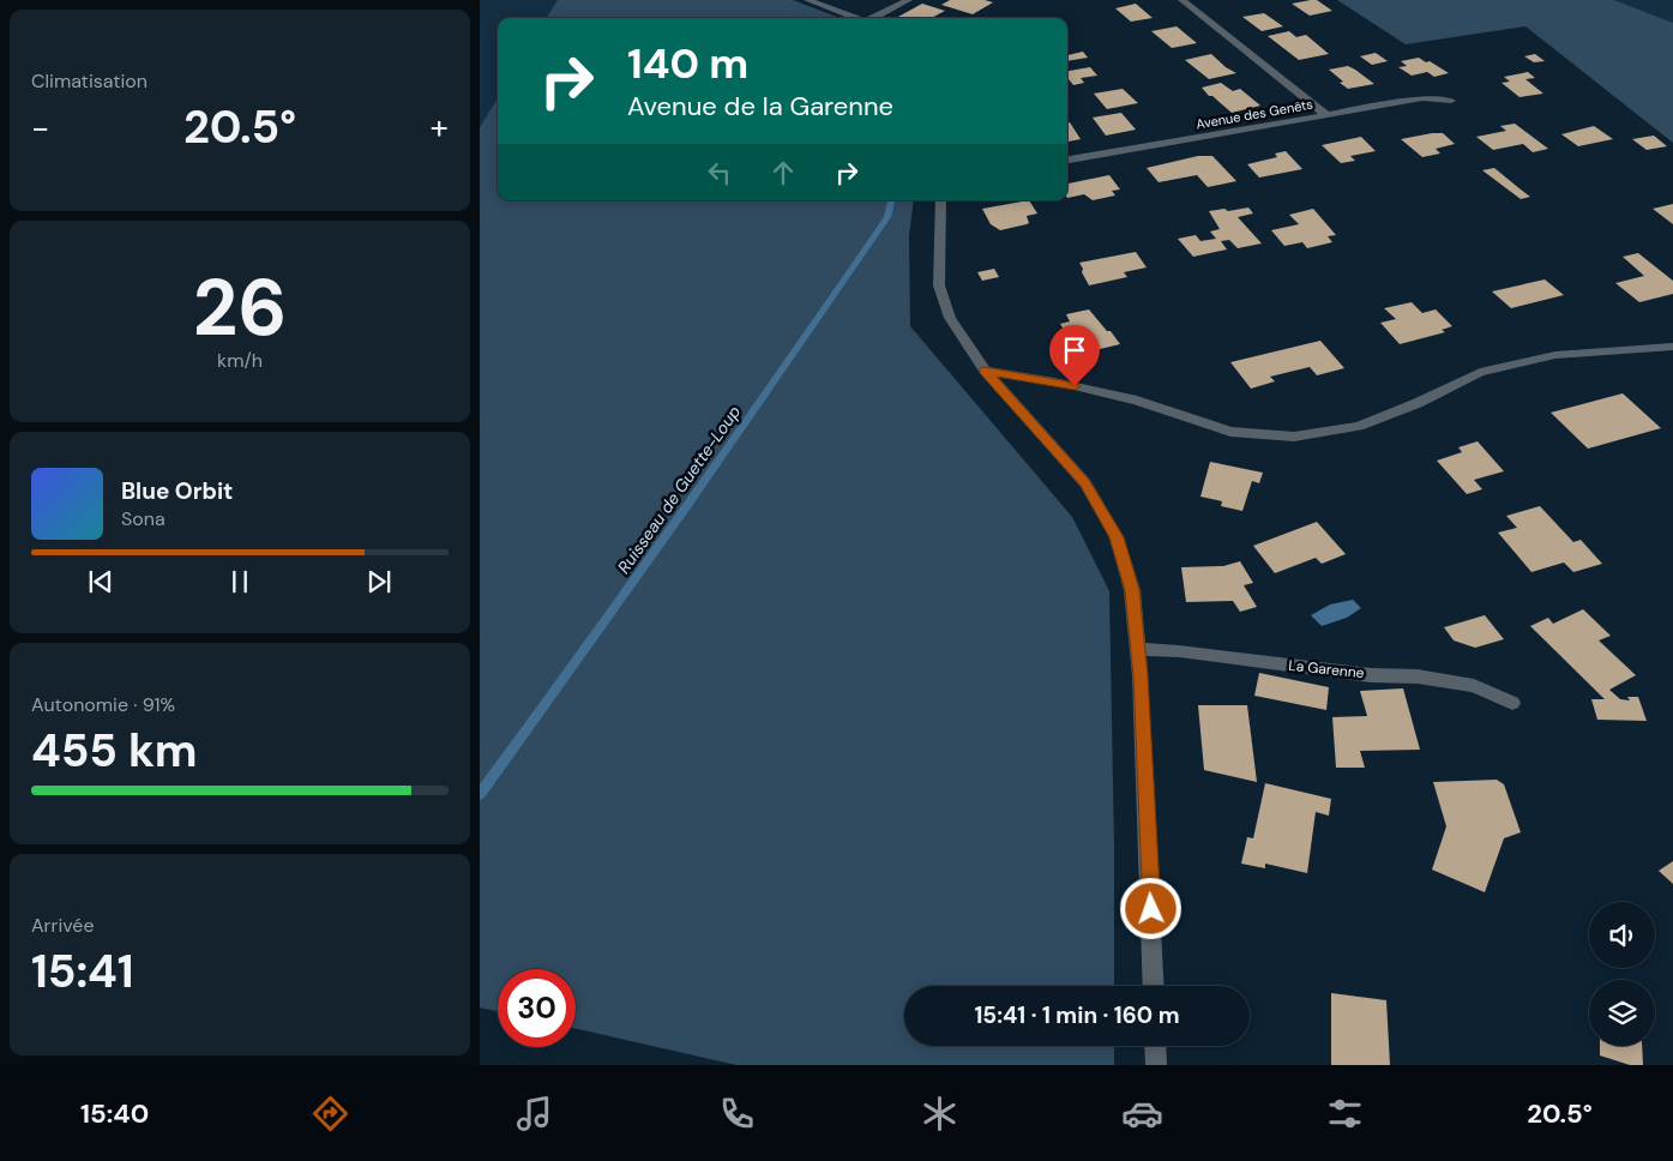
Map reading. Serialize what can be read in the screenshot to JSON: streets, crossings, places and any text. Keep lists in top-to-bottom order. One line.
{"streets":{"street":["Avenue des Genêts","La Garenne"]},"water":["Ruisseau de Guette-Loup"],"page":{"tile":["Climatisation",["26","km/h"],["Autonomie · 91%","455 km"],["Arrivée","15:41"]],"turn":["140 m","Avenue de la Garenne"],"heat":["−","20.5°","+"],"song":["Blue Orbit","Sona"],"limit":"30","trip":"15:41 · 1 min · 160 m","tabs":["15:40","20.5°"]}}
